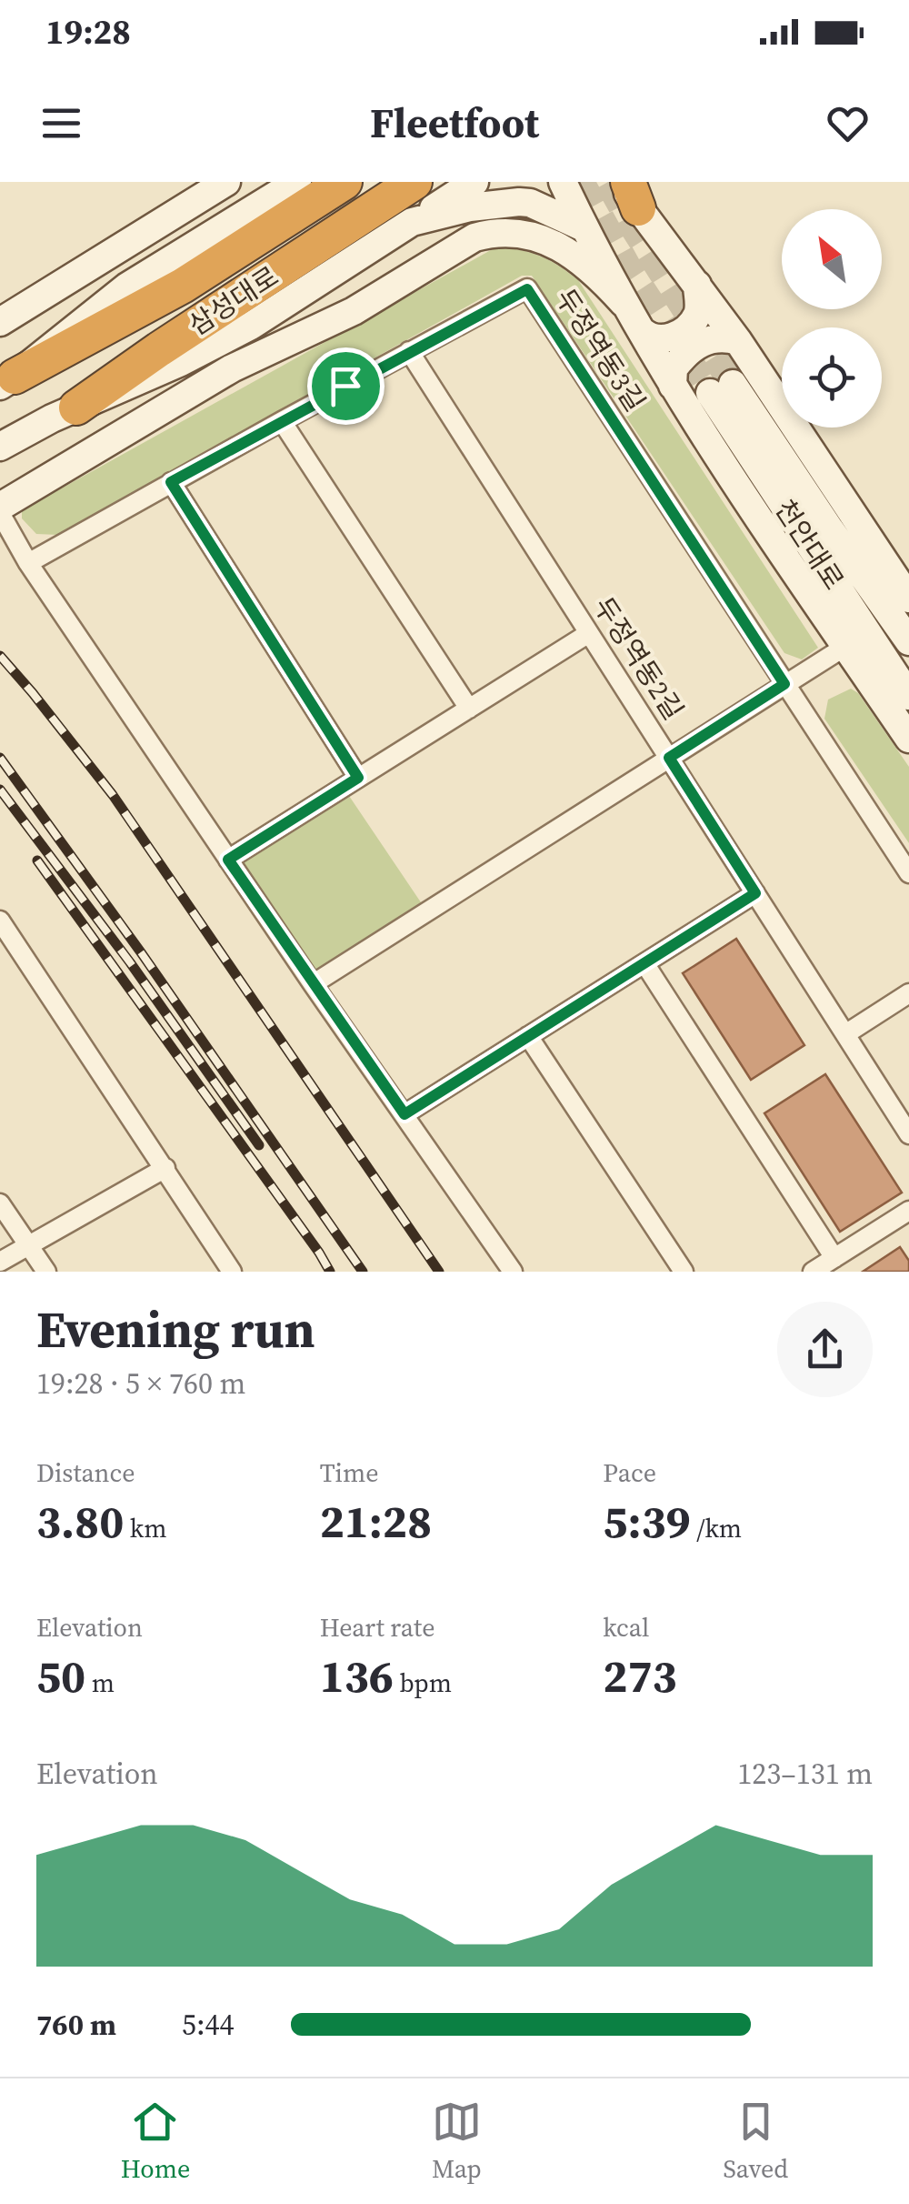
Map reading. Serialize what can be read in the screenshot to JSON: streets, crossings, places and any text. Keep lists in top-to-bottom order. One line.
{"streets":{"highway":["삼성대로"],"main road":["천안대로"],"street":["두정역동3길","두정역동2길"]},"crossings":[["두정역동3길","두정역동2길"]],"north":"top left","page":{"status":"19:28","header":"Fleetfoot","heading":["Evening run","19:28 · 5 × 760 m"],"stats":[["Distance","3.80 km"],["Time","21:28"],["Pace","5:39 /km"],["Elevation","50 m"],["Heart rate","136 bpm"],["kcal","273"]],"chart":["Elevation","123–131 m"],"list":[{"name":"760 m","note":"5:44"}],"tabs":["Home","Map","Saved"]}}
